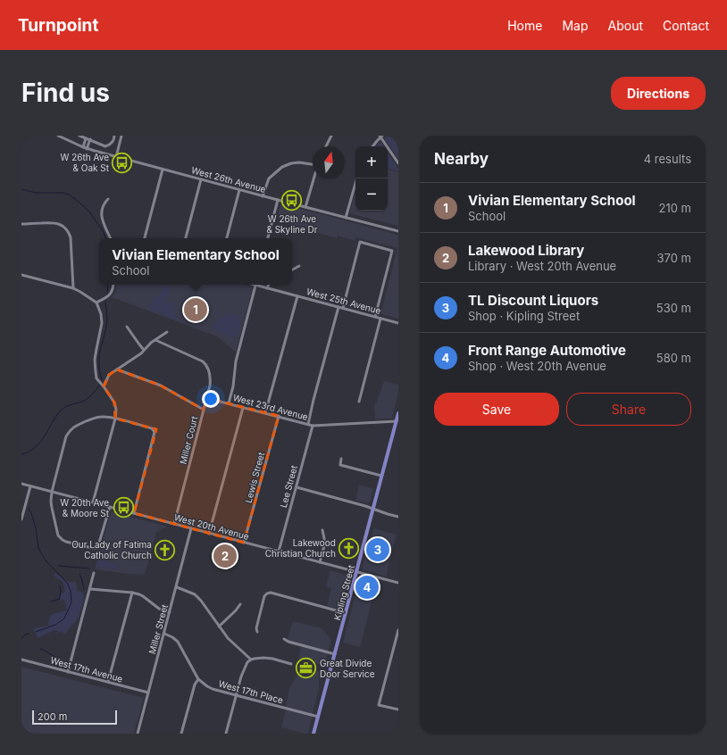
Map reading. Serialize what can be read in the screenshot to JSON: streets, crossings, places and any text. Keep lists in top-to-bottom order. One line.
{"streets":{"main road":["Kipling Street"],"street":["West 26th Avenue","West 25th Avenue","West 23rd Avenue","Miller Court","Lewis Street","Lee Street","West 20th Avenue","Miller Street","West 17th Avenue","West 17th Place"]},"crossings":[["West 23rd Avenue","Miller Court"],["West 23rd Avenue","Lewis Street"],["West 23rd Avenue","Lee Street"],["West 23rd Avenue","Kipling Street"],["Miller Court","West 20th Avenue"],["Lewis Street","West 20th Avenue"],["Lee Street","West 20th Avenue"],["West 20th Avenue","Kipling Street"],["West 20th Avenue","Miller Street"],["Kipling Street","West 17th Place"],["Miller Street","West 17th Avenue"],["Miller Street","West 17th Place"]],"places":{"bus stop":["W 26th Ave & Oak St","W 26th Ave & Skyline Dr","W 20th Ave & Moore St"],"church":["Lakewood Christian Church","Our Lady of Fatima Catholic Church"],"office":["Great Divide Door Service"]},"scale_bar":"200 m","north":"top","page":{"header":"Turnpoint","nav":["Home","Map","About","Contact"],"buttons":["Directions",["Save","Share"]],"title":"Find us","heading":["Nearby","4 results"],"map_buttons":["+","−"],"list":[{"mark":"1","name":"Vivian Elementary School","note":"School","value":"210 m"},{"mark":"2","name":"Lakewood Library","note":"Library · West 20th Avenue","value":"370 m"},{"mark":"3","name":"TL Discount Liquors","note":"Shop · Kipling Street","value":"530 m"},{"mark":"4","name":"Front Range Automotive","note":"Shop · West 20th Avenue","value":"580 m"}],"popup":["Vivian Elementary School","School"],"pins":["1","3","2","4"],"scale":"200 m"}}
